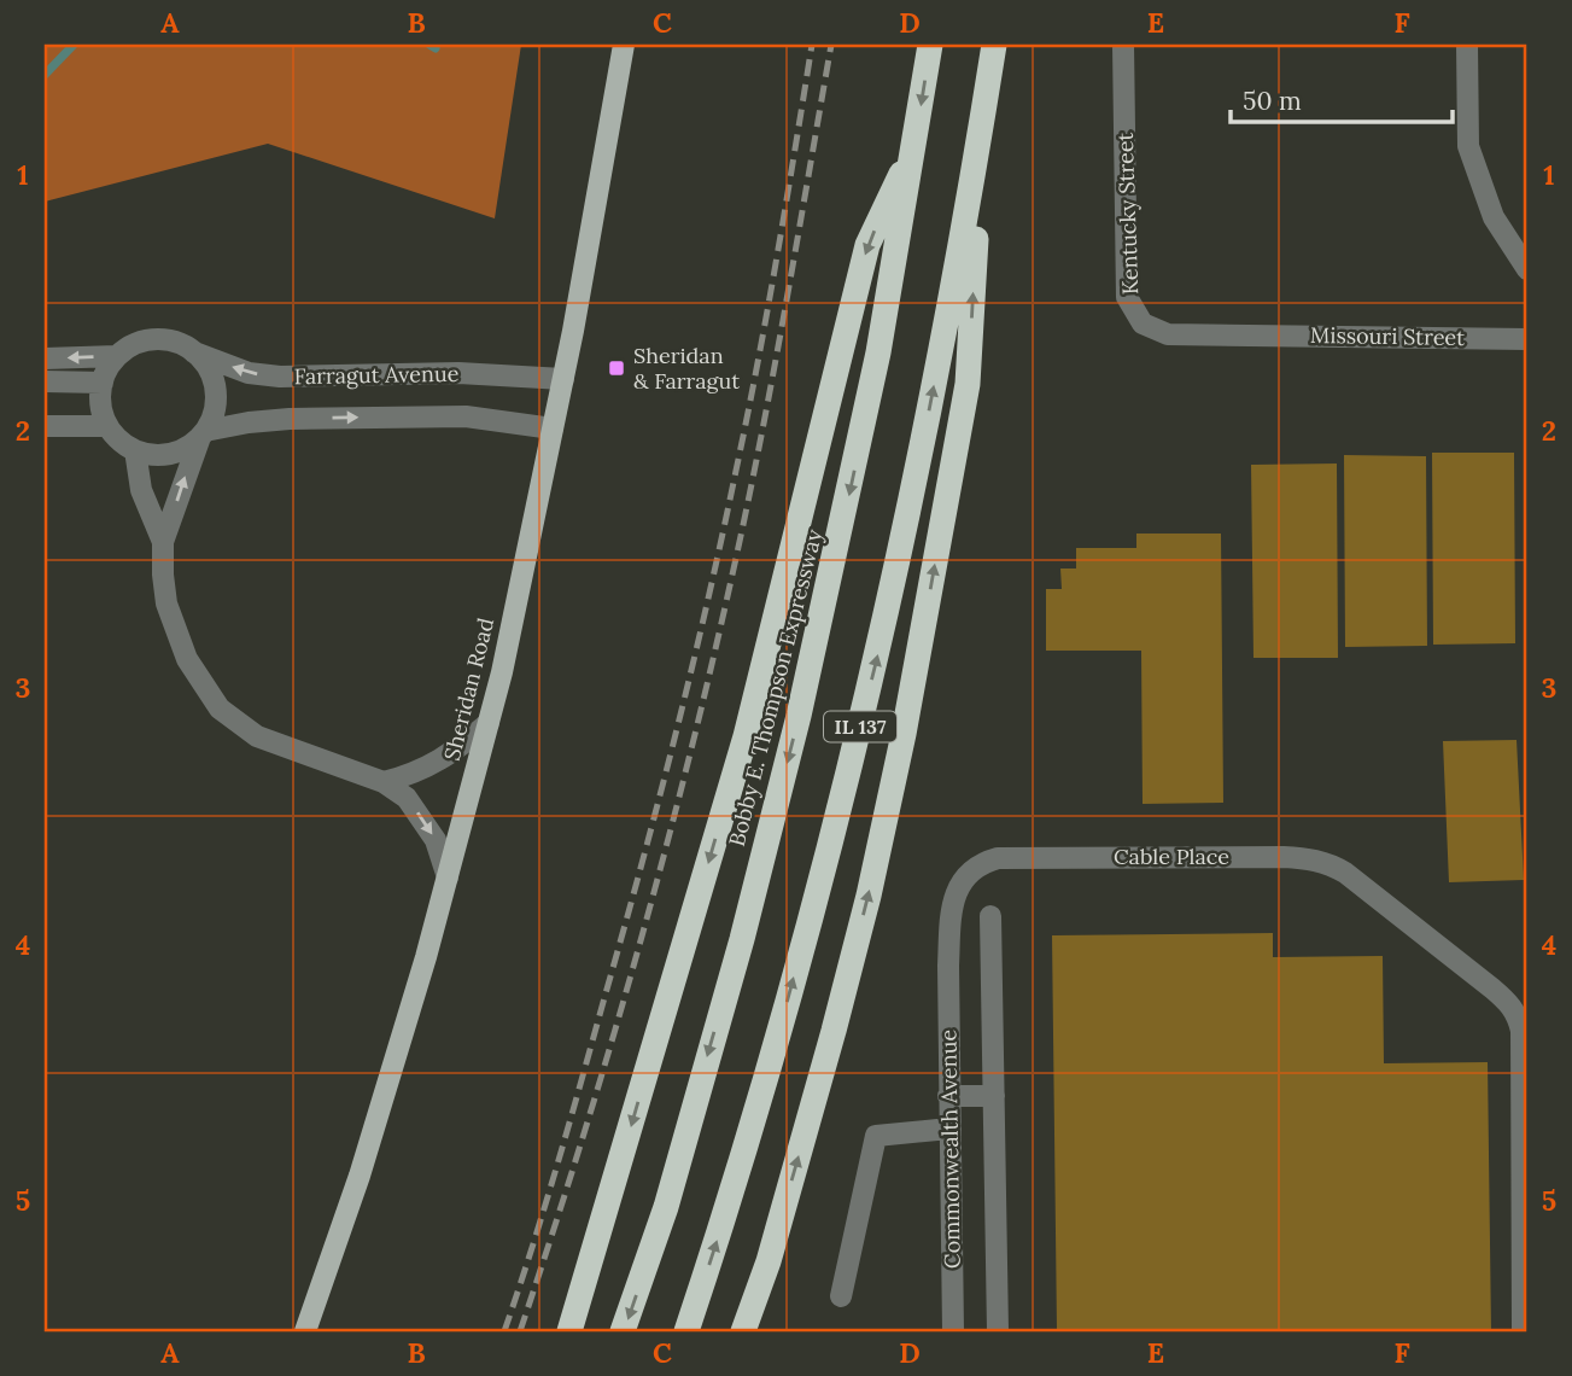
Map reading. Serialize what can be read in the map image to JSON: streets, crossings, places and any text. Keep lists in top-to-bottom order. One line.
{"streets":{"highway":["Bobby E. Thompson Expressway","IL 137"],"main road":["Sheridan Road"],"street":["Kentucky Street","Missouri Street","Farragut Avenue","Cable Place","Commonwealth Avenue"]},"crossings":[["Kentucky Street","Missouri Street"],["Farragut Avenue","Sheridan Road"],["Cable Place","Commonwealth Avenue"]],"places":{"transit":["Sheridan & Farragut"]},"scale_bar":"50 m","grid":{"columns":["A","B","C","D","E","F"],"rows":["1","2","3","4","5"]}}
